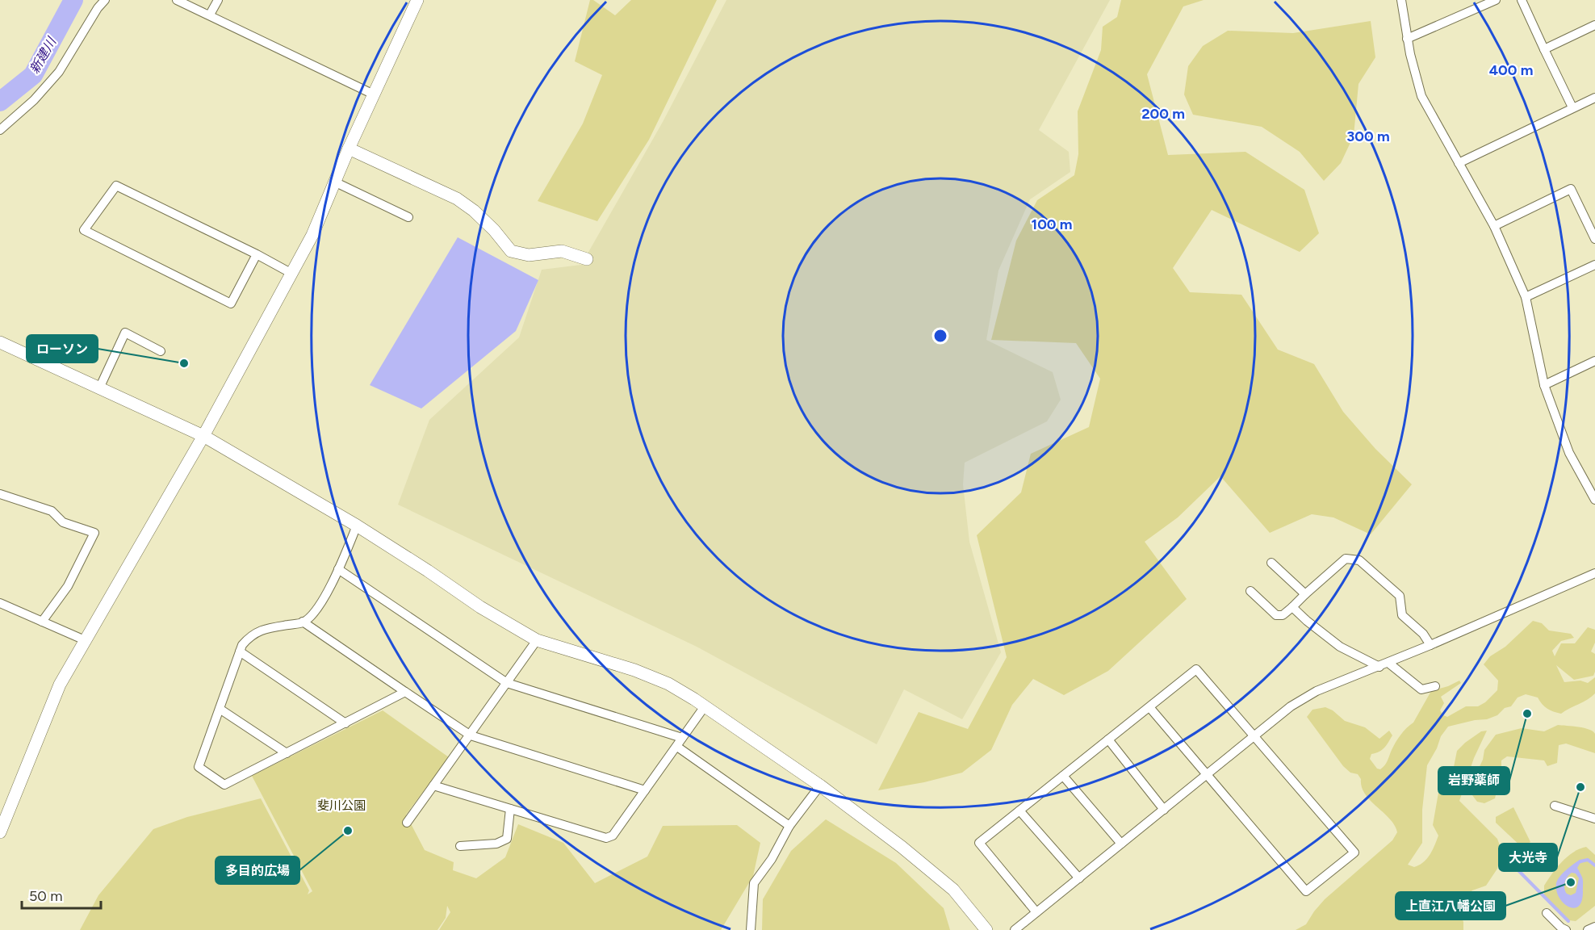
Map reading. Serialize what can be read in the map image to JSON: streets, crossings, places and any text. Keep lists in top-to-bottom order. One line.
{"water":["新建川"],"parks":["斐川公園"],"places":["ローソン","岩野薬師","大光寺","多目的広場","上直江八幡公園"],"scale_bar":"50 m","rings":["400 m","200 m","300 m","100 m"]}
